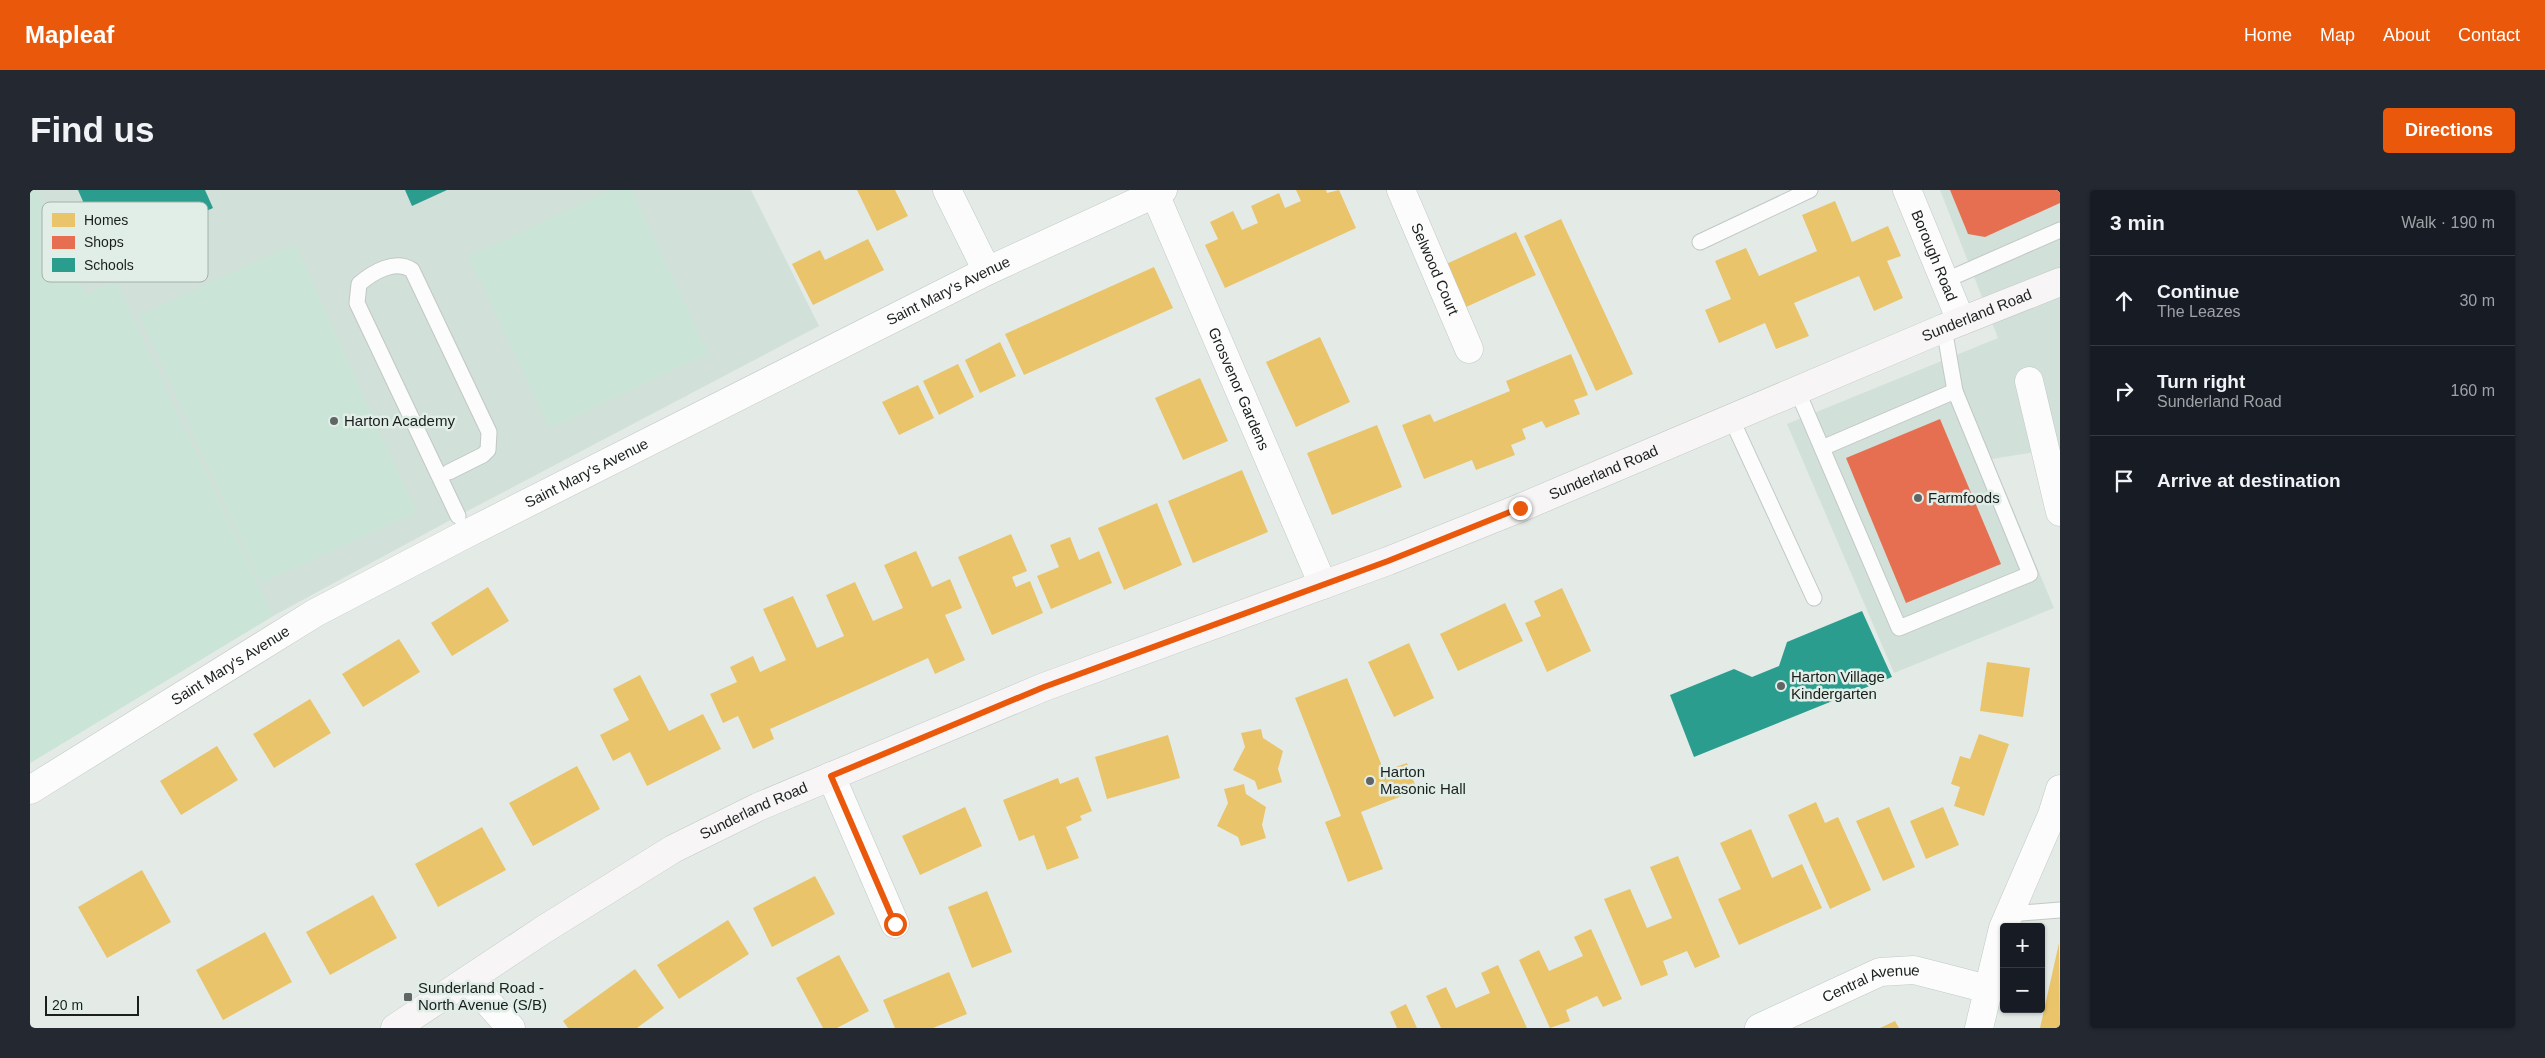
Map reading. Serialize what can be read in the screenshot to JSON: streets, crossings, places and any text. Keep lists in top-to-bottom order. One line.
{"streets":{"street":["Borough Road","Selwood Court","Saint Mary's Avenue","Sunderland Road","Grosvenor Gardens","Central Avenue"]},"crossings":[["Borough Road","Sunderland Road"],["Saint Mary's Avenue","Grosvenor Gardens"],["Sunderland Road","Grosvenor Gardens"]],"places":{"other":["Harton Academy","Farmfoods","Harton Village Kindergarten","Harton Masonic Hall"],"transit":["Sunderland Road - North Avenue (S/B)"]},"legend":["Homes","Shops","Schools"],"scale_bar":"20 m","page":{"header":"Mapleaf","nav":["Home","Map","About","Contact"],"buttons":"Directions","title":"Find us","heading":["3 min","Walk · 190 m"],"list":[["Continue","The Leazes","30 m"],["Turn right","Sunderland Road","160 m"],"Arrive at destination"],"map_buttons":["+","−"],"scale":"20 m"}}
